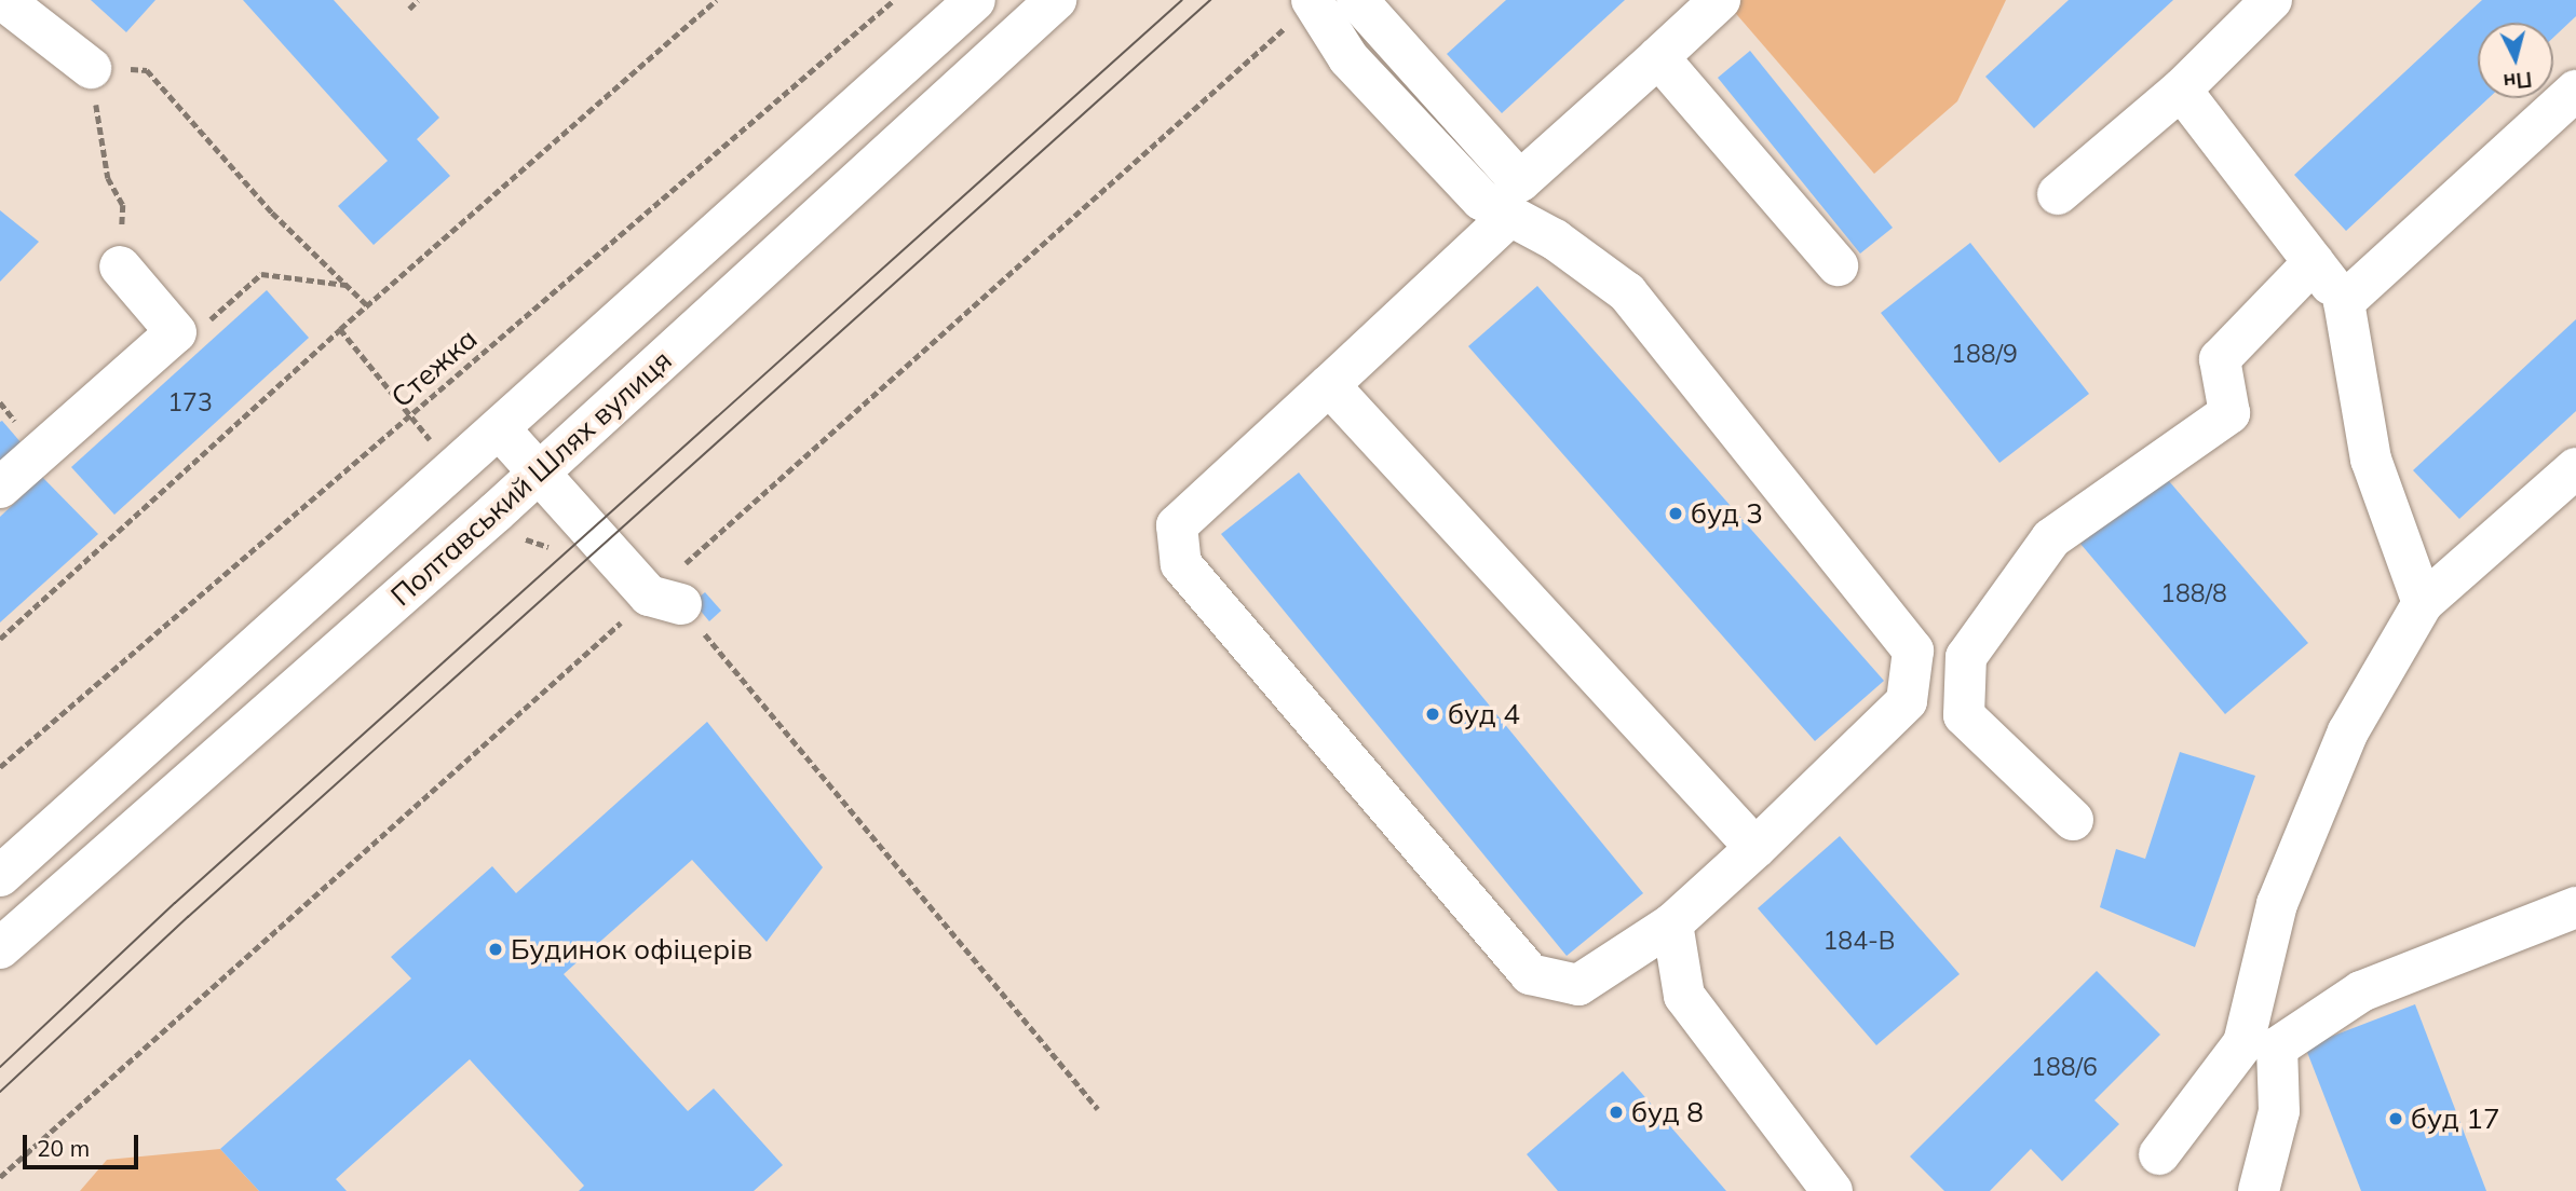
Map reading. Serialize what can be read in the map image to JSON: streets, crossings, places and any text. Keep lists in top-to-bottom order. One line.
{"streets":{"main road":["Полтавський Шлях вулиця"],"path":["Стежка"]},"places":["буд 3","буд 4","Будинок офіцерів","буд 8","буд 17"],"house_numbers":["188/9","173","188/8","184-В","188/6"],"scale_bar":"20 m","north":"bottom"}
